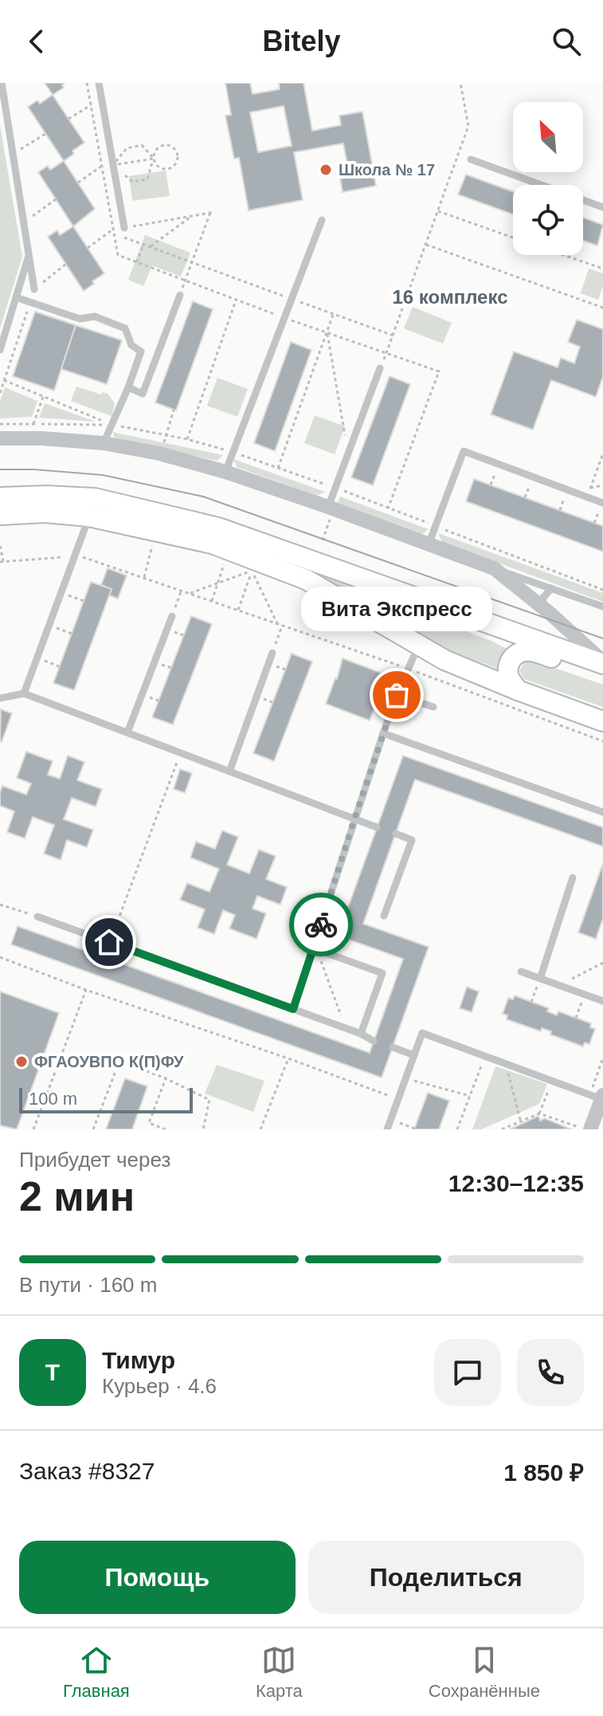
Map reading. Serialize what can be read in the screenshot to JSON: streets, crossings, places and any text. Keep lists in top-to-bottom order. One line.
{"districts":["16 комплекс"],"places":["Школа № 17","Вита Экспресс","ФГАОУВПО К(П)ФУ"],"scale_bar":"100 m","north":"top left","page":{"header":"Bitely","bubble":"Вита Экспресс","scale":"100 m","heading":["2 мин","Прибудет через","12:30–12:35"],"panel":["Тимур","Курьер · 4.6","Заказ #8327","1 850 ₽"],"bar":"В пути · 160 m","round":"Т","buttons":["Помощь","Поделиться"],"tabs":["Главная","Карта","Сохранённые"]}}
